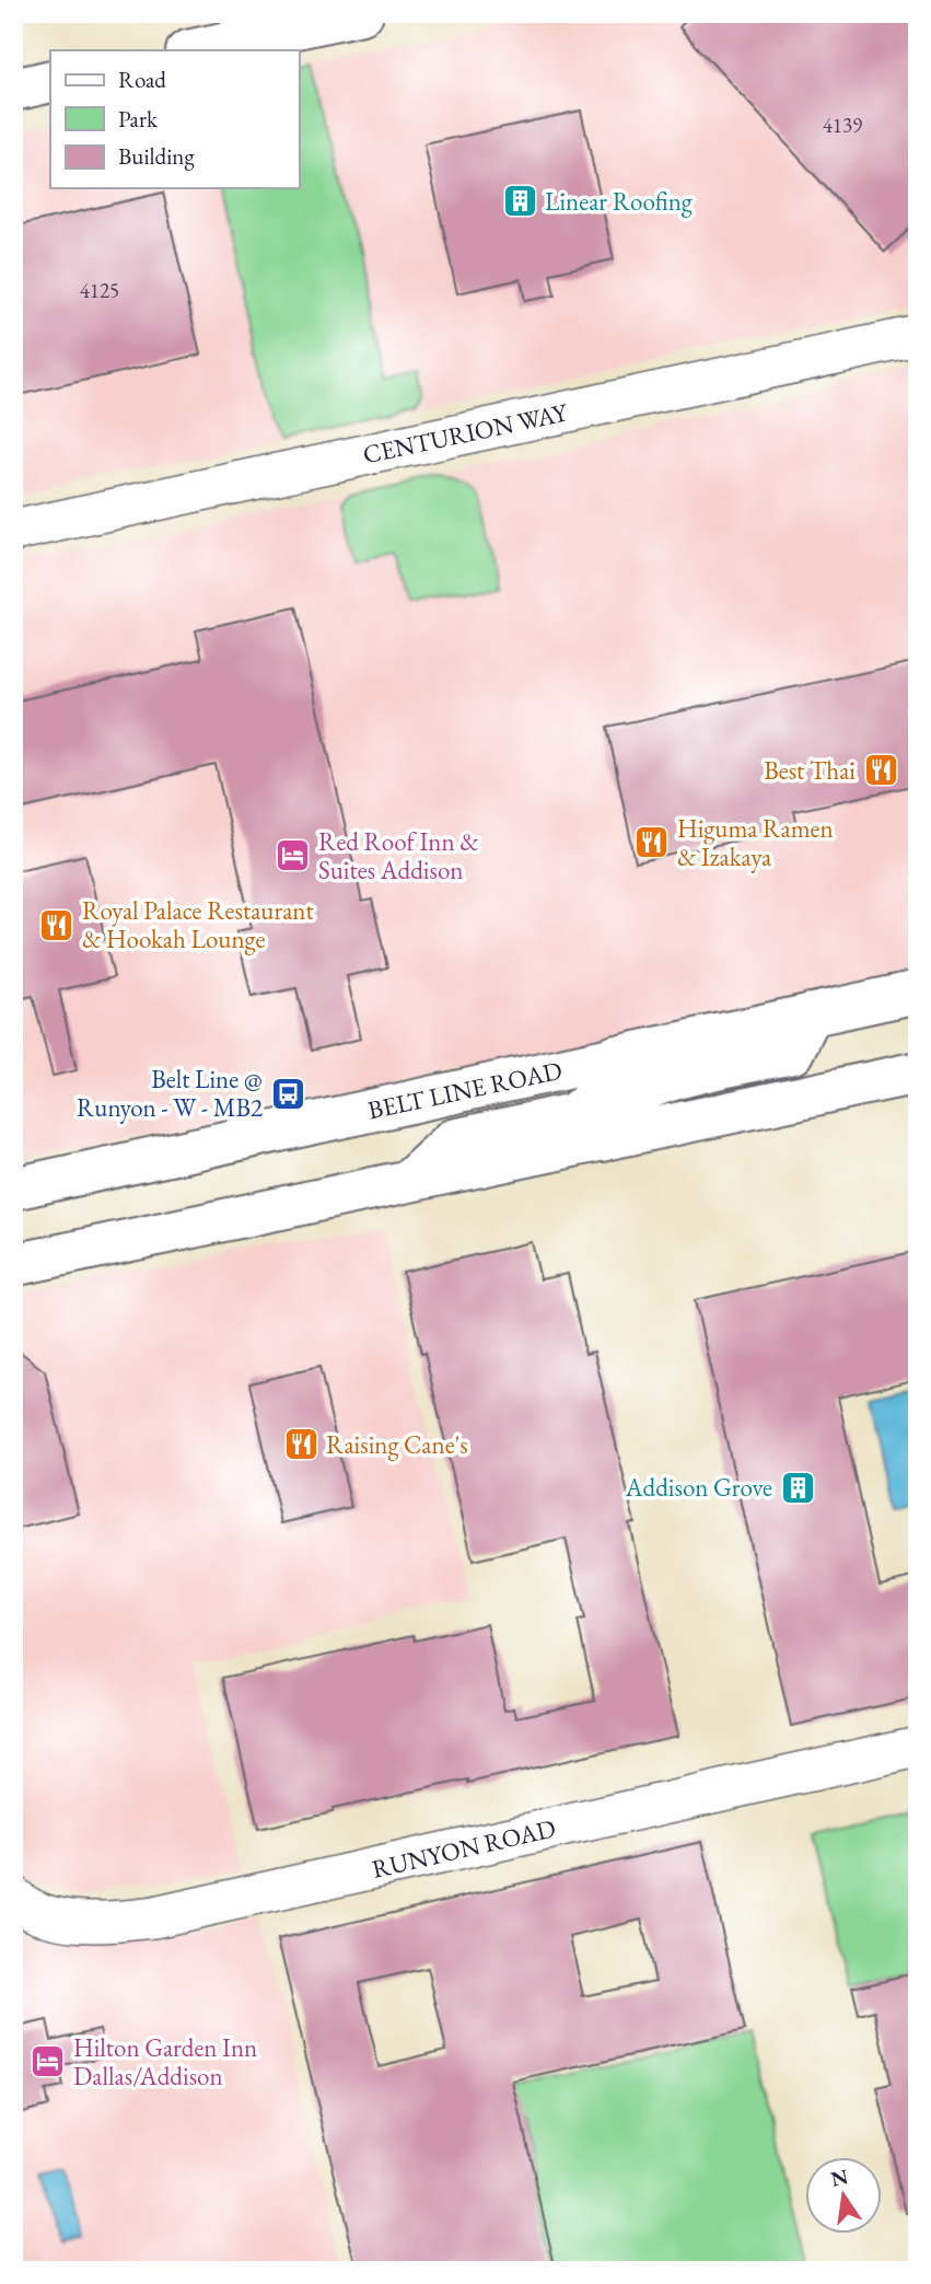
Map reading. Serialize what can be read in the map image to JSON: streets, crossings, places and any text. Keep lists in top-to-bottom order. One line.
{"streets":{"main road":["BELT LINE ROAD"],"street":["CENTURION WAY","RUNYON ROAD"]},"places":{"building":["Linear Roofing","Addison Grove"],"restaurant":["Best Thai","Higuma Ramen & Izakaya","Royal Palace Restaurant & Hookah Lounge","Raising Cane's"],"hotel":["Red Roof Inn & Suites Addison","Hilton Garden Inn Dallas/Addison"],"bus stop":["Belt Line @ Runyon - W - MB2"]},"house_numbers":["4139","4125"],"legend":["Road","Park","Building"],"north":"top"}
